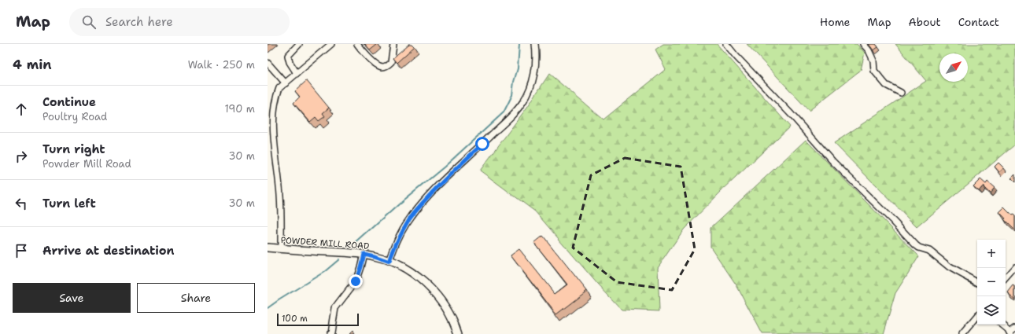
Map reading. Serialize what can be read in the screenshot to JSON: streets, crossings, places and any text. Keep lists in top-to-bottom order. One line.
{"streets":{"main road":["POWDER MILL ROAD"]},"scale_bar":"100 m","north":"top right","page":{"header":"Map","search":"Search here","nav":["Home","Map","About","Contact"],"heading":["4 min","Walk · 250 m"],"list":[["Continue","Poultry Road","190 m"],["Turn right","Powder Mill Road","30 m"],["Turn left","30 m"],"Arrive at destination"],"map_buttons":["+","−"],"buttons":["Save","Share"],"scale":"100 m"}}
